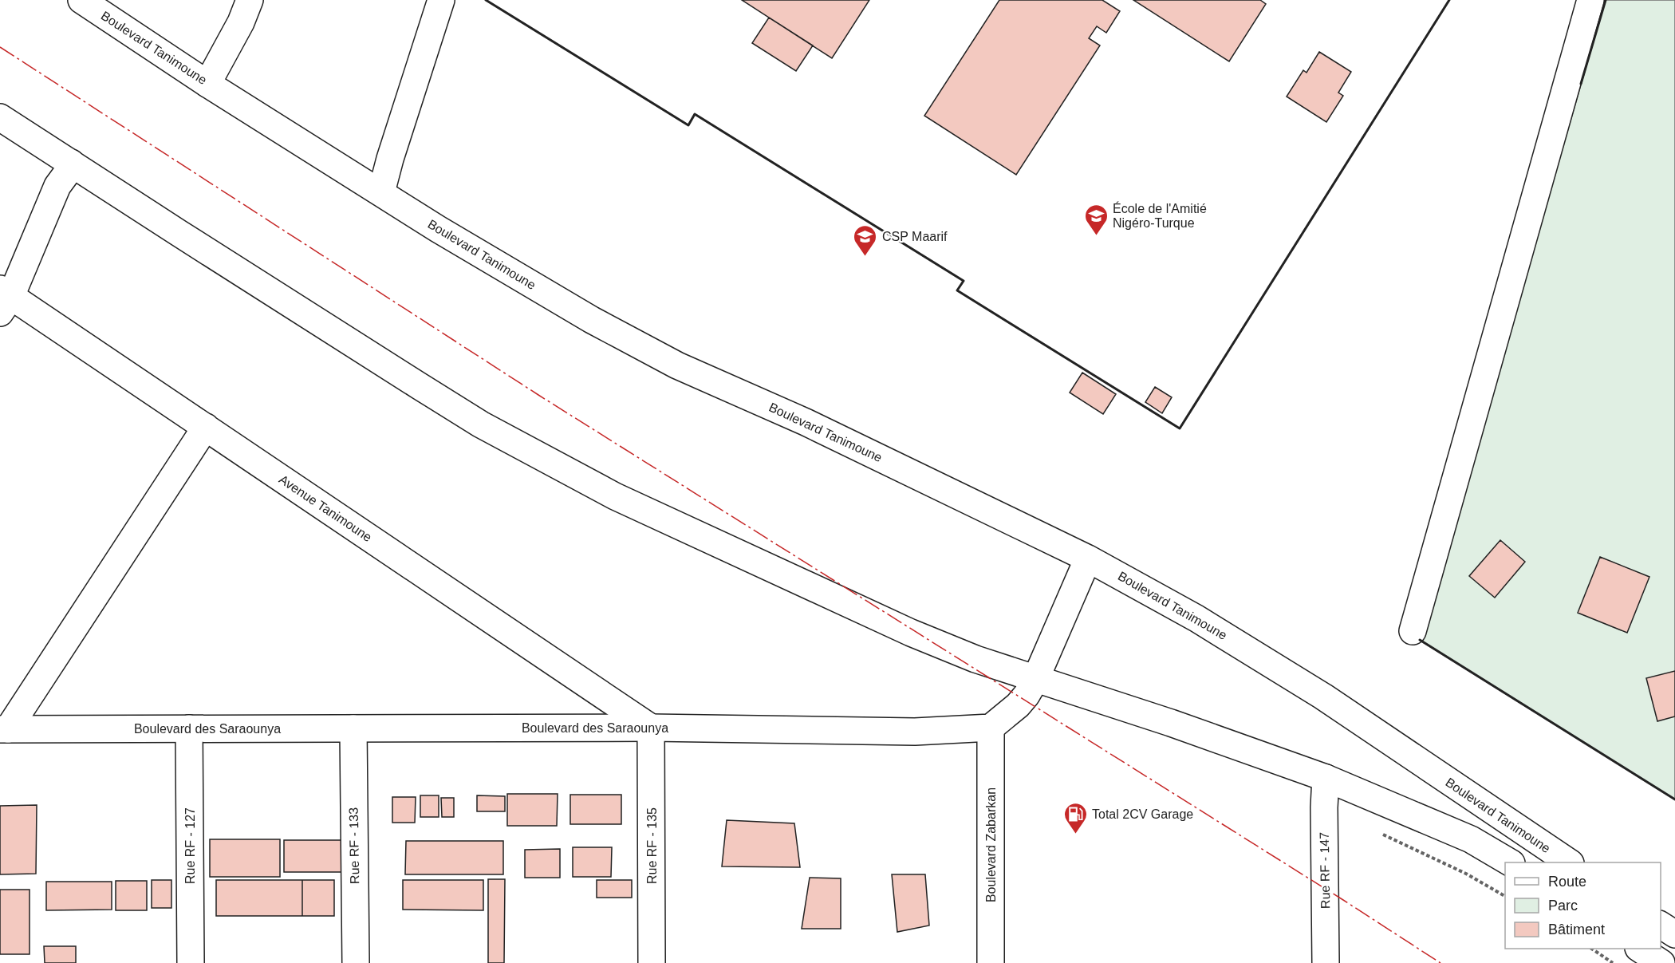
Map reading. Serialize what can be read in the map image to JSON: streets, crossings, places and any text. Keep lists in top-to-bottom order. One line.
{"streets":{"main road":["Boulevard Tanimoune","Avenue Tanimoune","Boulevard des Saraounya","Boulevard Zabarkan","Rue RF - 127","Rue RF - 133","Rue RF - 135","Rue RF - 147"]},"crossings":[["Avenue Tanimoune","Boulevard des Saraounya"],["Avenue Tanimoune","Rue RF - 135"],["Boulevard des Saraounya","Boulevard Zabarkan"],["Boulevard des Saraounya","Rue RF - 127"],["Boulevard des Saraounya","Rue RF - 133"],["Boulevard des Saraounya","Rue RF - 135"]],"places":{"school or university":["École de l'Amitié Nigéro-Turque","CSP Maarif"],"fuel station":["Total 2CV Garage"]},"legend":["Route","Parc","Bâtiment"]}
